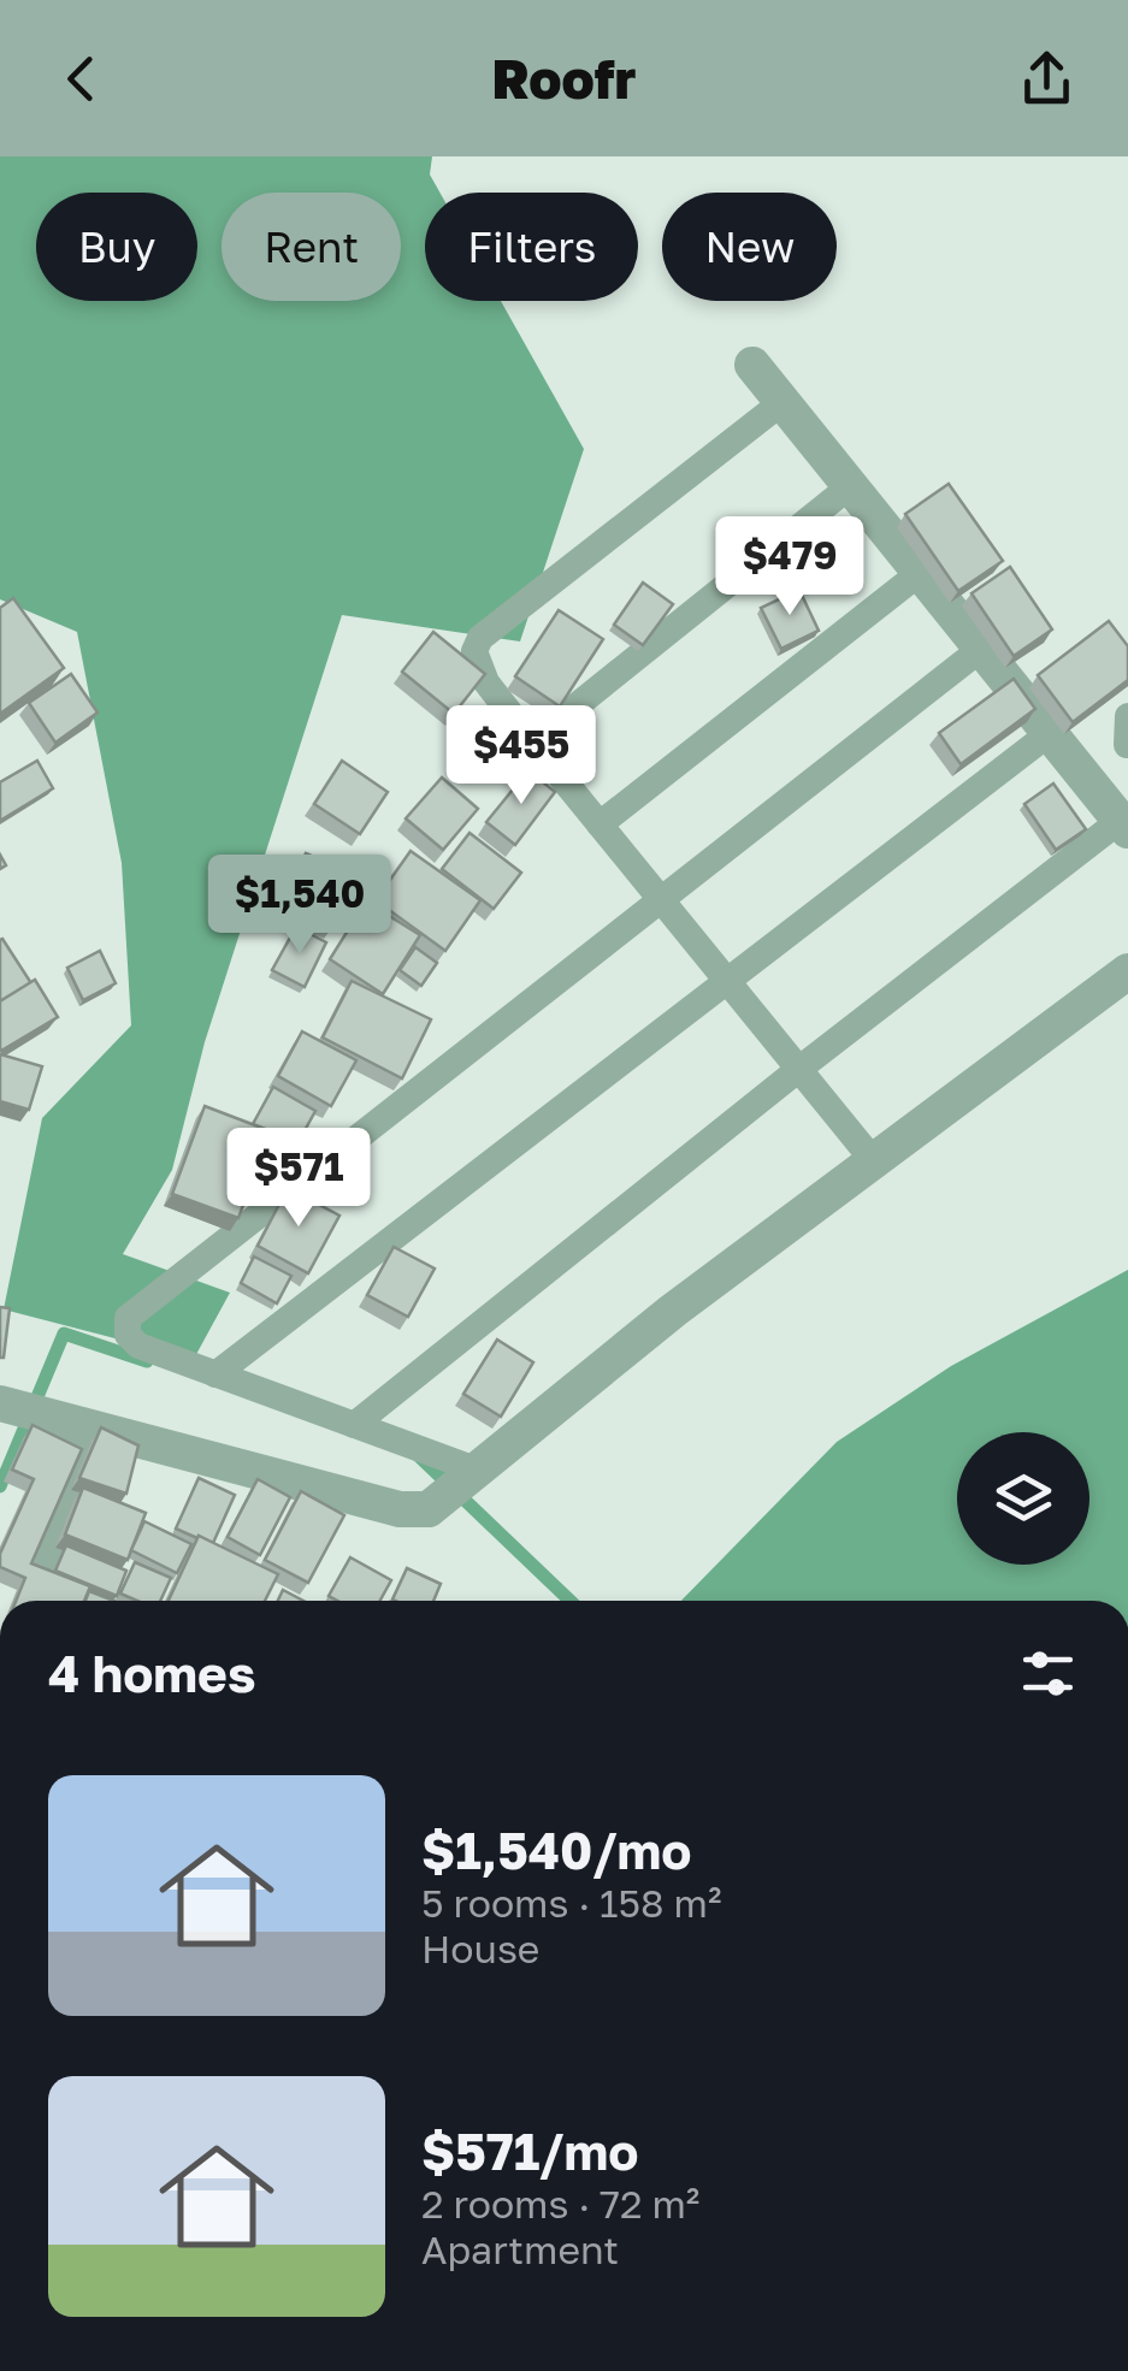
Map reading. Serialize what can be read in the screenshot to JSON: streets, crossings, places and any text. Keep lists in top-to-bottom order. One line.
{"page":{"header":"Roofr","chip":["Buy","Rent","Filters","New"],"price":["$479","$455","$1,540","$571"],"heading":"4 homes","list":[{"name":"$1,540/mo","note":"5 rooms · 158 m² · House"},{"name":"$571/mo","note":"2 rooms · 72 m² · Apartment"}]}}
